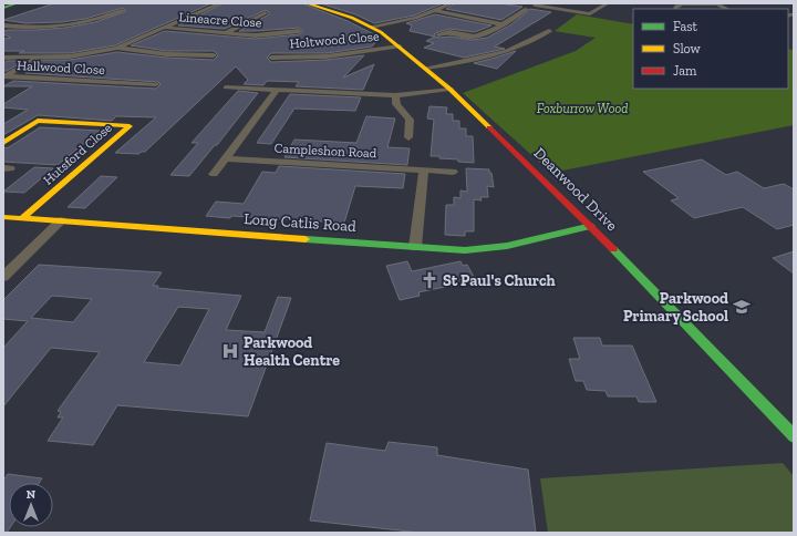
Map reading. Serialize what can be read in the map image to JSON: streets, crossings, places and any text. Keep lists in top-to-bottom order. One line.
{"streets":{"street":["Lineacre Close","Holtwood Close","Hallwood Close","Campleshon Road","Hutsford Close","Deanwood Drive","Long Catlis Road"]},"crossings":[["Holtwood Close","Deanwood Drive"],["Hutsford Close","Long Catlis Road"],["Deanwood Drive","Long Catlis Road"]],"parks":["Foxburrow Wood"],"places":{"church":["St Paul's Church"],"school or university":["Parkwood Primary School"],"hospital":["Parkwood Health Centre"]},"legend":["Fast","Slow","Jam"],"north":"top"}
